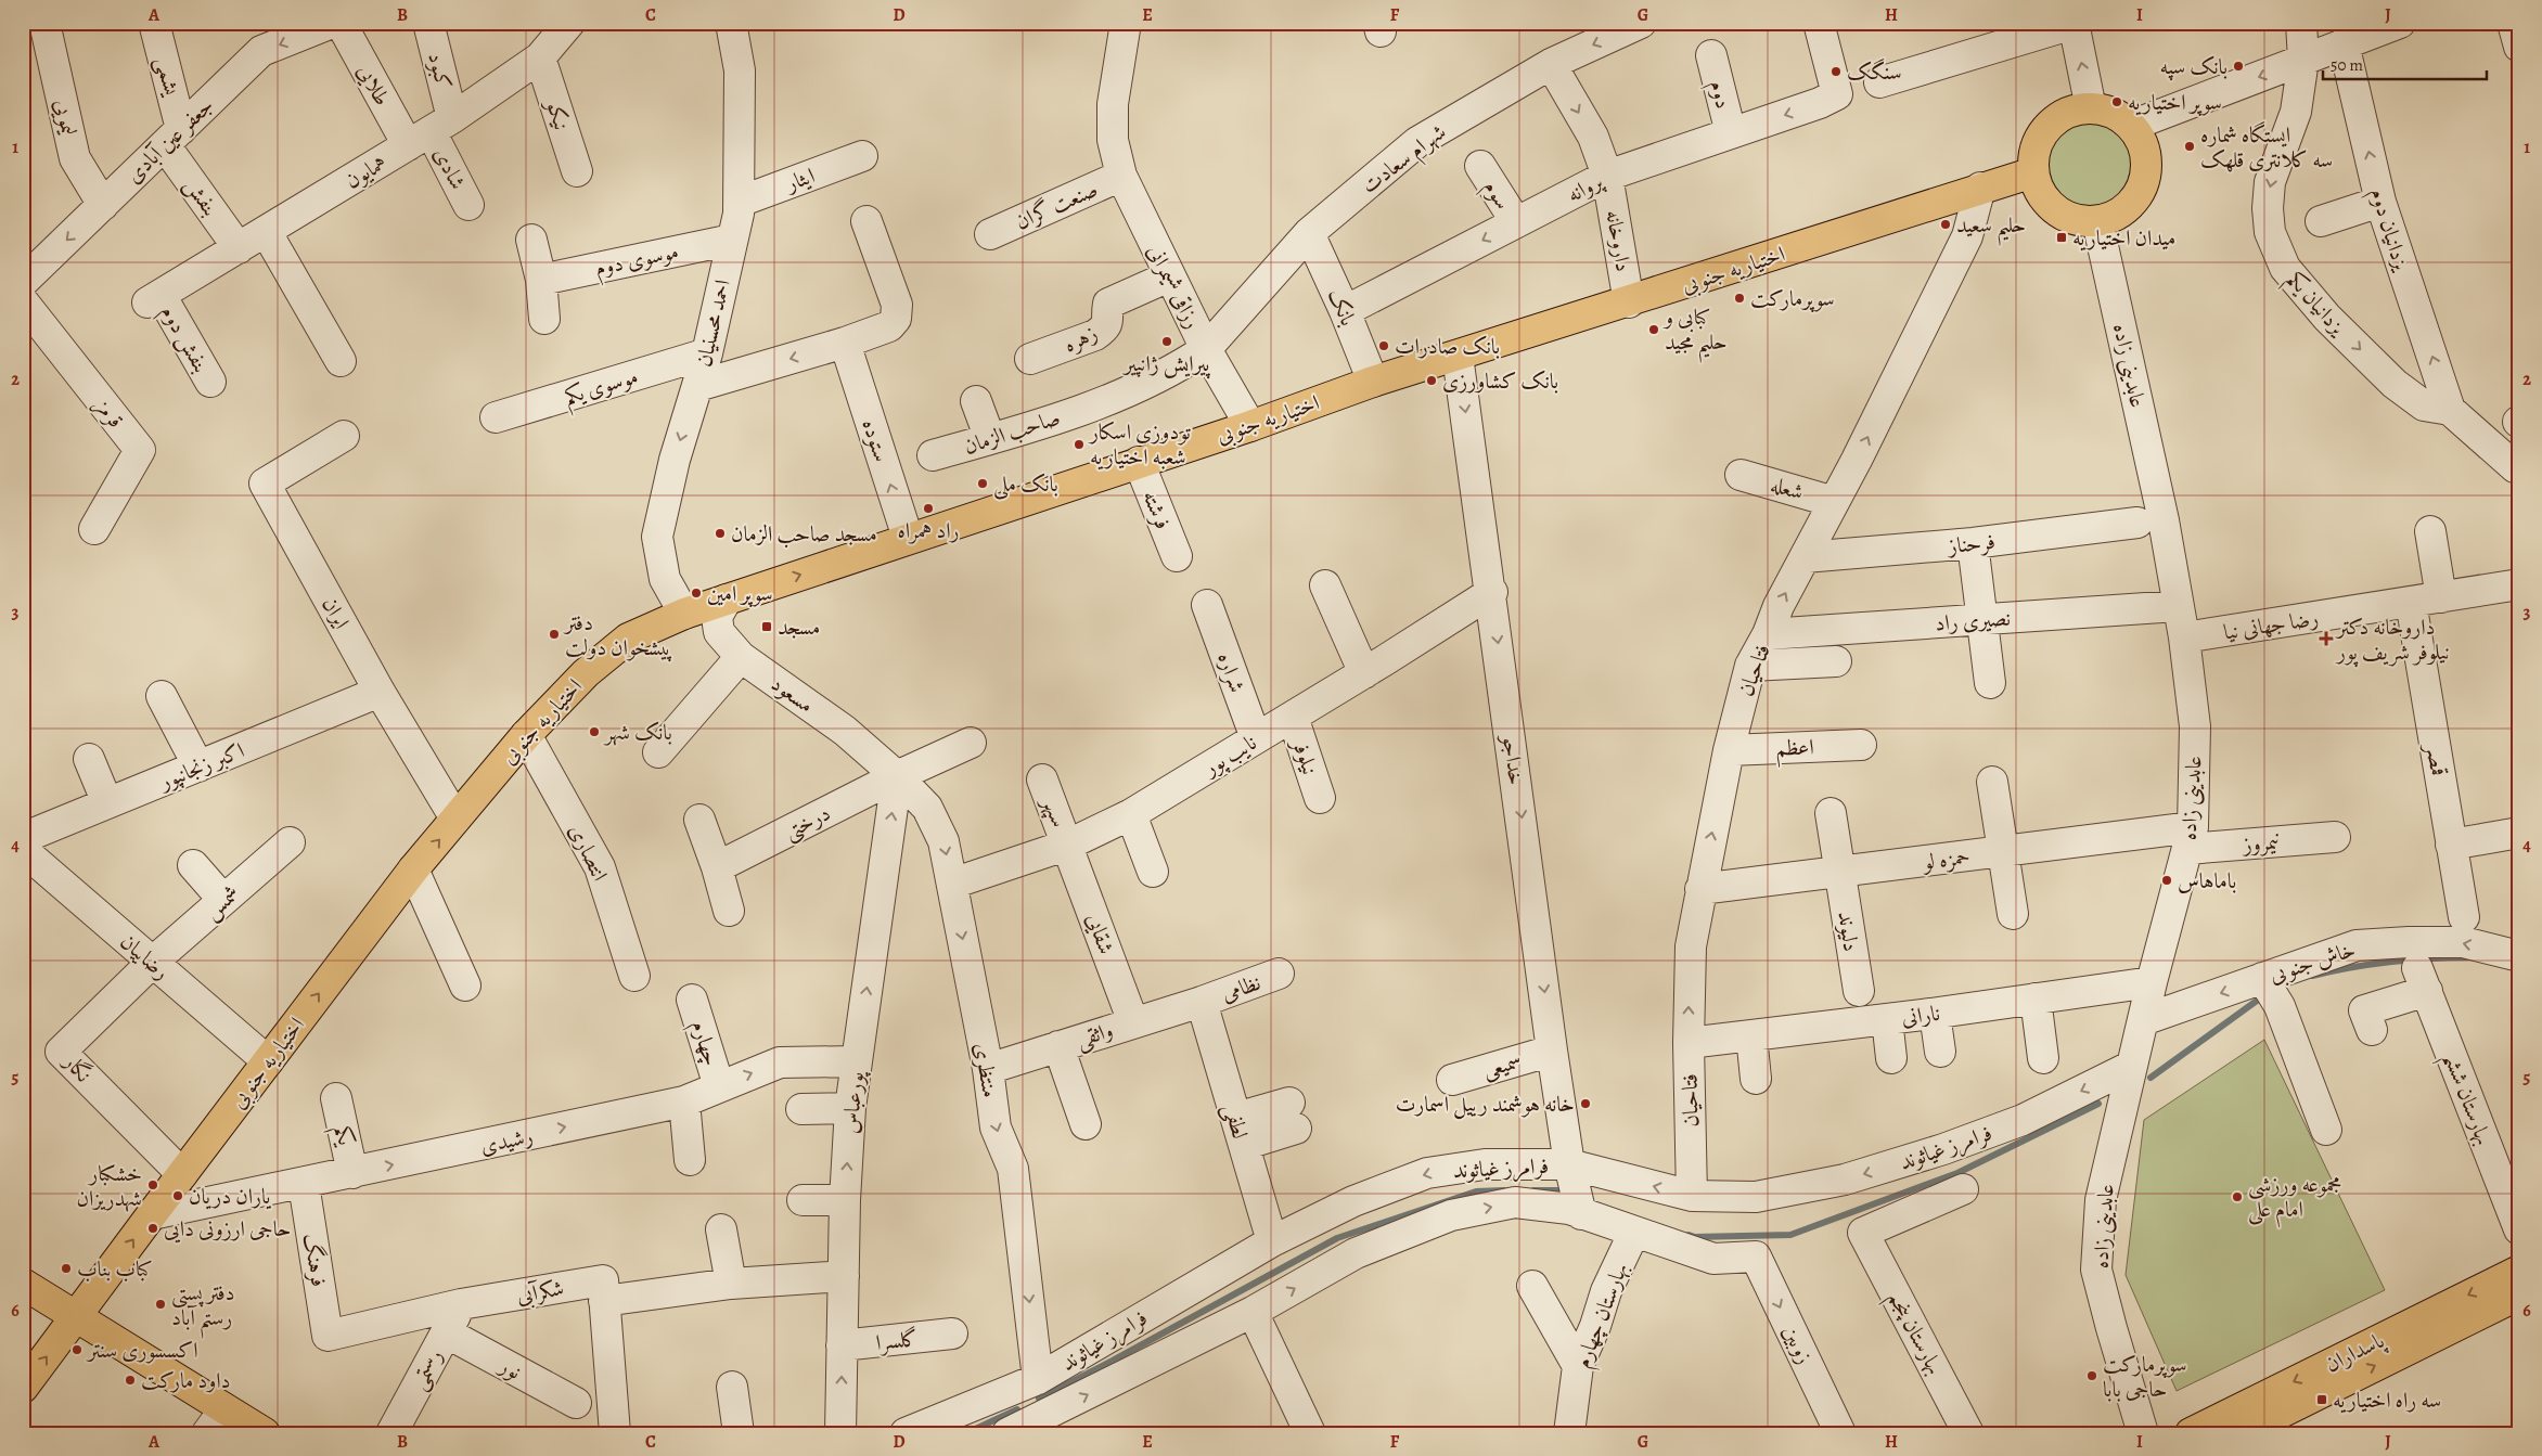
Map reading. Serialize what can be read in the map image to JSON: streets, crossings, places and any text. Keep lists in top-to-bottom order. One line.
{"streets":{"main road":["اختیاریه جنوبی","پاسداران"],"street":["کبود","یشمی","طلایی","دوم","نیکو","لیمویی","جعفر عین آبادی","شهرام سعادت","شادی","همایون","ایثار","پروانه","سوم","بنفش","صنعت گران","یزدانیان دوم","داروخانه","موسوی دوم","رزاقی شیمرانی","یزدانیان یکم","بانک","احمد محسنیان","بنفش دوم","زهره","عابدینی زاده","موسوی یکم","قرمز","صاحب الزمان","ستوده","شعله","فرشته","فرحناز","ایران","نصیری راد","رضا جهانی نیا","فتاحیان","شراره","مسعود","اعظم","نایب پور","نیلوفر","خداجو","قمصر","اکبر زنجانپور","سپهر","درختی","نیمروز","انتصاری","حمزه لو","شمس","دلیوند","شقایی","رضاییان","خاش جنوبی","نظامی","نارانی","واثقی","چهارم","سمیعی","نگار","منتظری","بهارستان ششم","پورعباس","لطفی","یکم","رشیدی","فرامرز غیاثوند","فرهنگ","شکرآبی","بهارستان چهارم","بهارستان پنجم","گلسرا","زوبین","نور","رستمی"]},"crossings":[["کبود","طلایی"],["کبود","شادی"],["کبود","همایون"],["یشمی","جعفر عین آبادی"],["یشمی","بنفش"],["طلایی","شادی"],["طلایی","همایون"],["دوم","پروانه"],["نیکو","همایون"],["لیمویی","جعفر عین آبادی"],["جعفر عین آبادی","بنفش"],["شهرام سعادت","داروخانه"],["شهرام سعادت","رزاقی شیمرانی"],["شهرام سعادت","بانک"],["شهرام سعادت","صاحب الزمان"],["شادی","همایون"],["همایون","بنفش"],["همایون","بنفش دوم"],["ایثار","احمد محسنیان"],["پروانه","سوم"],["پروانه","داروخانه"],["پروانه","بانک"],["صنعت گران","رزاقی شیمرانی"],["یزدانیان دوم","یزدانیان یکم"],["داروخانه","اختیاریه جنوبی"],["موسوی دوم","احمد محسنیان"],["اختیاریه جنوبی","رزاقی شیمرانی"],["اختیاریه جنوبی","بانک"],["اختیاریه جنوبی","احمد محسنیان"],["اختیاریه جنوبی","عابدینی زاده"],["اختیاریه جنوبی","ستوده"],["اختیاریه جنوبی","فرشته"],["اختیاریه جنوبی","ایران"],["اختیاریه جنوبی","فتاحیان"],["اختیاریه جنوبی","مسعود"],["اختیاریه جنوبی","خداجو"],["اختیاریه جنوبی","انتصاری"],["اختیاریه جنوبی","رضاییان"],["اختیاریه جنوبی","نگار"],["اختیاریه جنوبی","رشیدی"],["رزاقی شیمرانی","زهره"],["رزاقی شیمرانی","صاحب الزمان"],["احمد محسنیان","موسوی یکم"],["عابدینی زاده","نصیری راد"],["عابدینی زاده","رضا جهانی نیا"],["عابدینی زاده","نیمروز"],["عابدینی زاده","حمزه لو"],["عابدینی زاده","خاش جنوبی"],["عابدینی زاده","نارانی"],["عابدینی زاده","فرامرز غیاثوند"],["شعله","فتاحیان"],["فرحناز","فتاحیان"],["ایران","اکبر زنجانپور"],["نصیری راد","فتاحیان"],["رضا جهانی نیا","قمصر"],["فتاحیان","اعظم"],["فتاحیان","حمزه لو"],["فتاحیان","نارانی"],["فتاحیان","فرامرز غیاثوند"],["شراره","نایب پور"],["مسعود","درختی"],["مسعود","منتظری"],["مسعود","پورعباس"],["نایب پور","نیلوفر"],["نایب پور","خداجو"],["نایب پور","سپهر"],["نایب پور","شقایی"],["نایب پور","منتظری"],["خداجو","سمیعی"],["خداجو","فرامرز غیاثوند"],["سپهر","شقایی"],["درختی","منتظری"],["درختی","پورعباس"],["نیمروز","حمزه لو"],["حمزه لو","دلیوند"],["شمس","رضاییان"],["شمس","نگار"],["شقایی","واثقی"],["رضاییان","نگار"],["نظامی","واثقی"],["نظامی","لطفی"],["واثقی","منتظری"],["واثقی","لطفی"],["چهارم","رشیدی"],["منتظری","پورعباس"],["منتظری","فرامرز غیاثوند"],["پورعباس","رشیدی"],["پورعباس","گلسرا"],["لطفی","فرامرز غیاثوند"],["یکم","رشیدی"],["رشیدی","فرهنگ"],["فرامرز غیاثوند","بهارستان چهارم"],["فرامرز غیاثوند","زوبین"],["فرهنگ","شکرآبی"],["شکرآبی","رستمی"],["نور","رستمی"]],"one_way":["جعفر عین آبادی","یزدانیان دوم","داروخانه","یزدانیان یکم","احمد محسنیان","ستوده","فتاحیان","خداجو","خاش جنوبی","زوبین"],"places":{"other":["بانک سپه","سنگک","سوپر اختیاریه","ایستگاه شماره سه کلانتری قلهک","حلیم سعید","سوپرمارکت","کبابی و حلیم مجید","پیرایش ژانپیر","بانک صادرات","بانک کشاورزی","تودوزی اسکار شعبه اختیاریه","بانک ملی","راد همراه","مسجد صاحب الزمان","سوپر امین","دفتر پیشخوان دولت","بانک شهر","باماهاس","خانه هوشمند رییل اسمارت","خشکبار شهدریزان","یاران دریان","مجموعه ورزشی امام علی","حاجی ارزونی دایی","کباب بناب","دفتر پستی رستم آباد","اکسسوری سنتر","سوپرمارکت حاجی بابا","داود مارکت"],"transit":["میدان اختیاریه","مسجد","سه راه اختیاریه"],"health":["داروخانه دکتر نیلوفر شریف پور"]},"scale_bar":"50 m","grid":{"columns":["A","B","C","D","E","F","G","H","I","J"],"rows":["1","2","3","4","5","6"]}}
